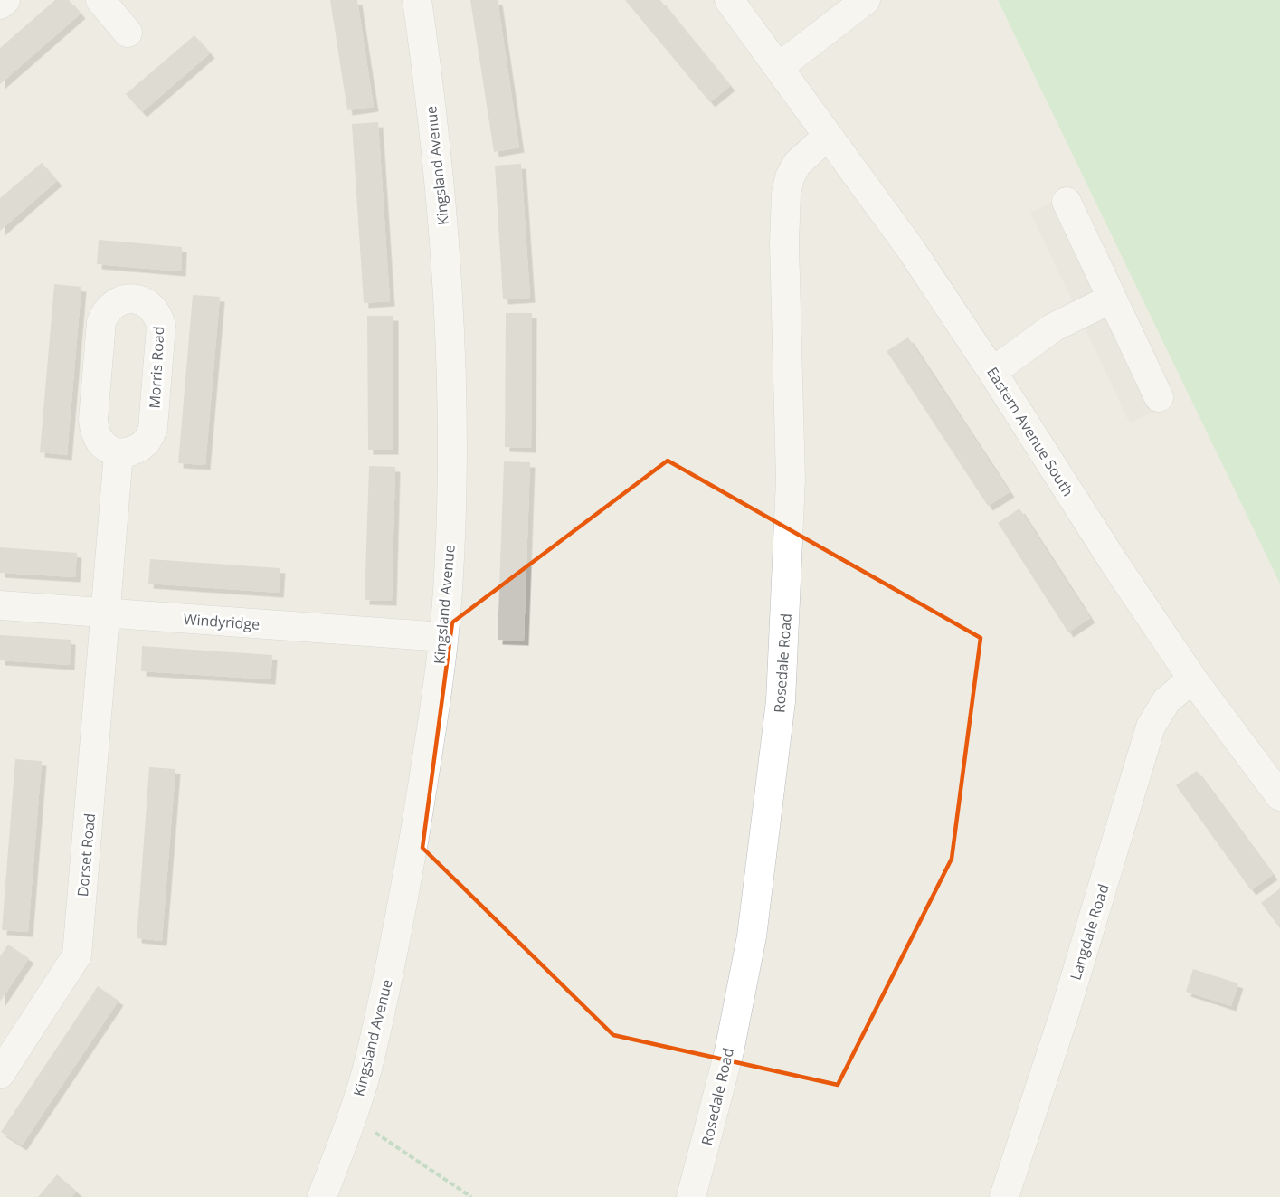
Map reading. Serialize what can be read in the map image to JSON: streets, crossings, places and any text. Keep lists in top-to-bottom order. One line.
{"streets":{"street":["Kingsland Avenue","Morris Road","Eastern Avenue South","Windyridge","Rosedale Road","Dorset Road","Langdale Road"]},"crossings":[["Kingsland Avenue","Windyridge"],["Eastern Avenue South","Rosedale Road"],["Eastern Avenue South","Langdale Road"],["Windyridge","Dorset Road"]]}
